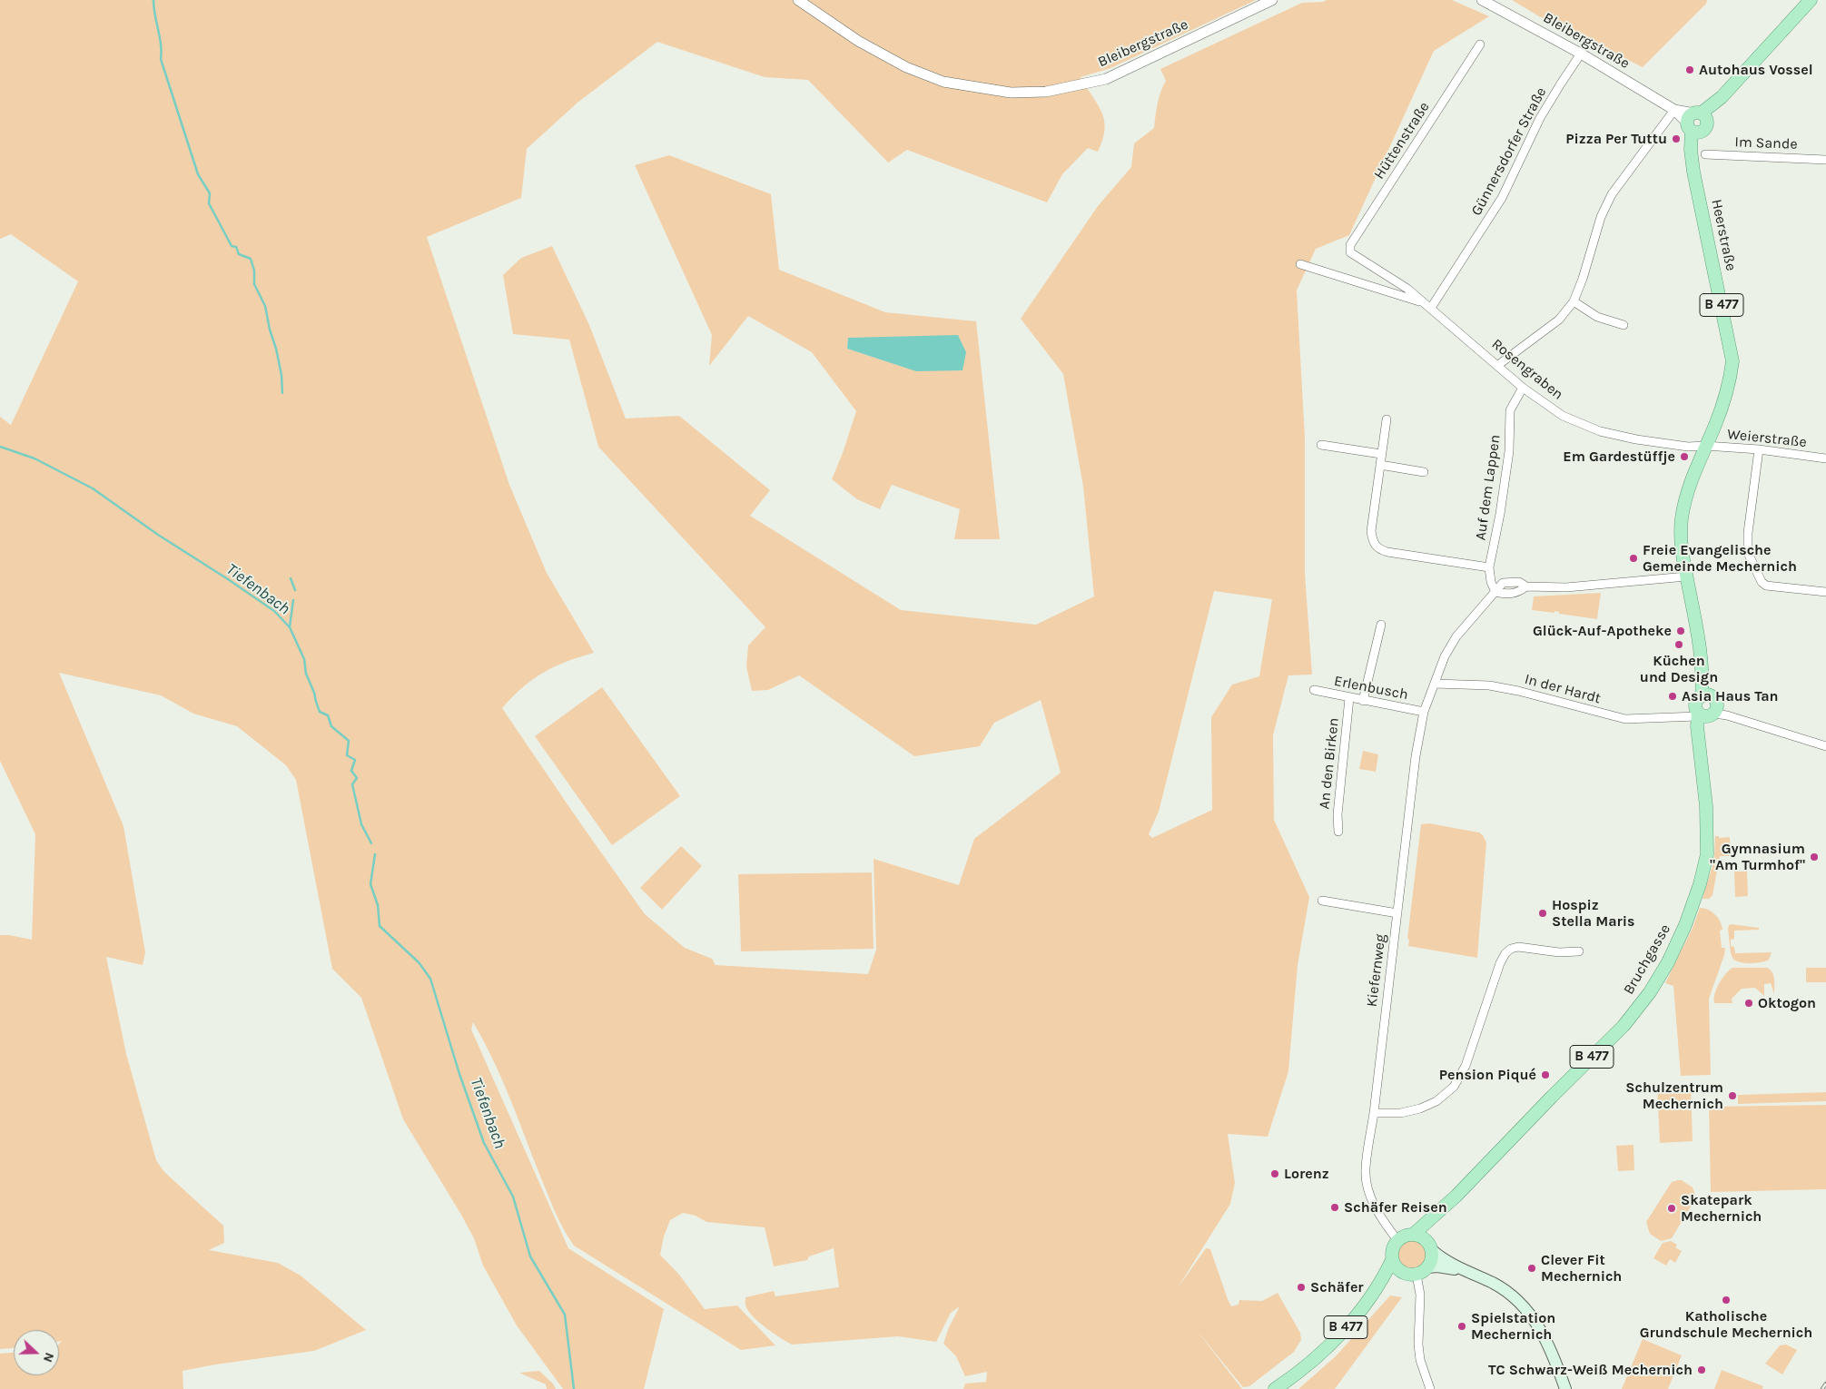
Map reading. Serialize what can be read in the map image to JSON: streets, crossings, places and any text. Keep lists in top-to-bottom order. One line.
{"streets":{"main road":["Heerstraße","B 477","Bruchgasse"],"street":["Bleibergstraße","Hüttenstraße","Im Sande","Günnersdorfer Straße","Rosengraben","Weierstraße","Auf dem Lappen","Erlenbusch","In der Hardt","An den Birken","Kiefernweg"]},"crossings":[["Bleibergstraße","Günnersdorfer Straße"],["Bleibergstraße","Heerstraße"],["Hüttenstraße","Rosengraben"],["Günnersdorfer Straße","Rosengraben"],["Heerstraße","B 477"],["Heerstraße","Rosengraben"],["Heerstraße","Weierstraße"],["B 477","Rosengraben"],["B 477","Weierstraße"],["B 477","In der Hardt"],["B 477","Bruchgasse"],["B 477","Kiefernweg"],["Rosengraben","Weierstraße"],["Rosengraben","Auf dem Lappen"],["Erlenbusch","An den Birken"],["Erlenbusch","Kiefernweg"],["In der Hardt","Bruchgasse"],["In der Hardt","Kiefernweg"],["Bruchgasse","Kiefernweg"]],"water":["Tiefenbach"],"places":["Autohaus Vossel","Pizza Per Tuttu","Em Gardestüffje","Freie Evangelische Gemeinde Mechernich","Glück-Auf-Apotheke","Küchen und Design","Asia Haus Tan","Gymnasium \"Am Turmhof\"","Hospiz Stella Maris","Oktogon","Pension Piqué","Schulzentrum Mechernich","Lorenz","Schäfer Reisen","Skatepark Mechernich","Clever Fit Mechernich","Schäfer","Katholische Grundschule Mechernich","Spielstation Mechernich","TC Schwarz-Weiß Mechernich"],"north":"right"}
